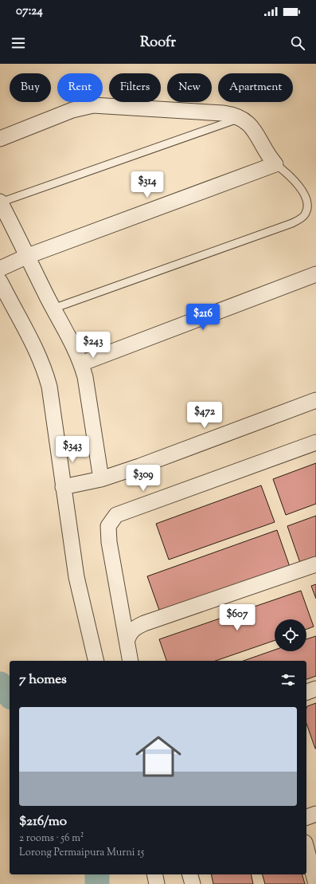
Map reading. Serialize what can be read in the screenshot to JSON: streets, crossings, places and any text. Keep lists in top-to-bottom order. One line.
{"page":{"status":"07:24","header":"Roofr","chip":["Buy","Rent","Filters","New","Apartment"],"price":["$314","$216","$243","$472","$343","$309","$607"],"heading":"7 homes","list":[{"name":"$216/mo","note":"2 rooms · 56 m² · Lorong Permaipura Murni 15"}]}}
